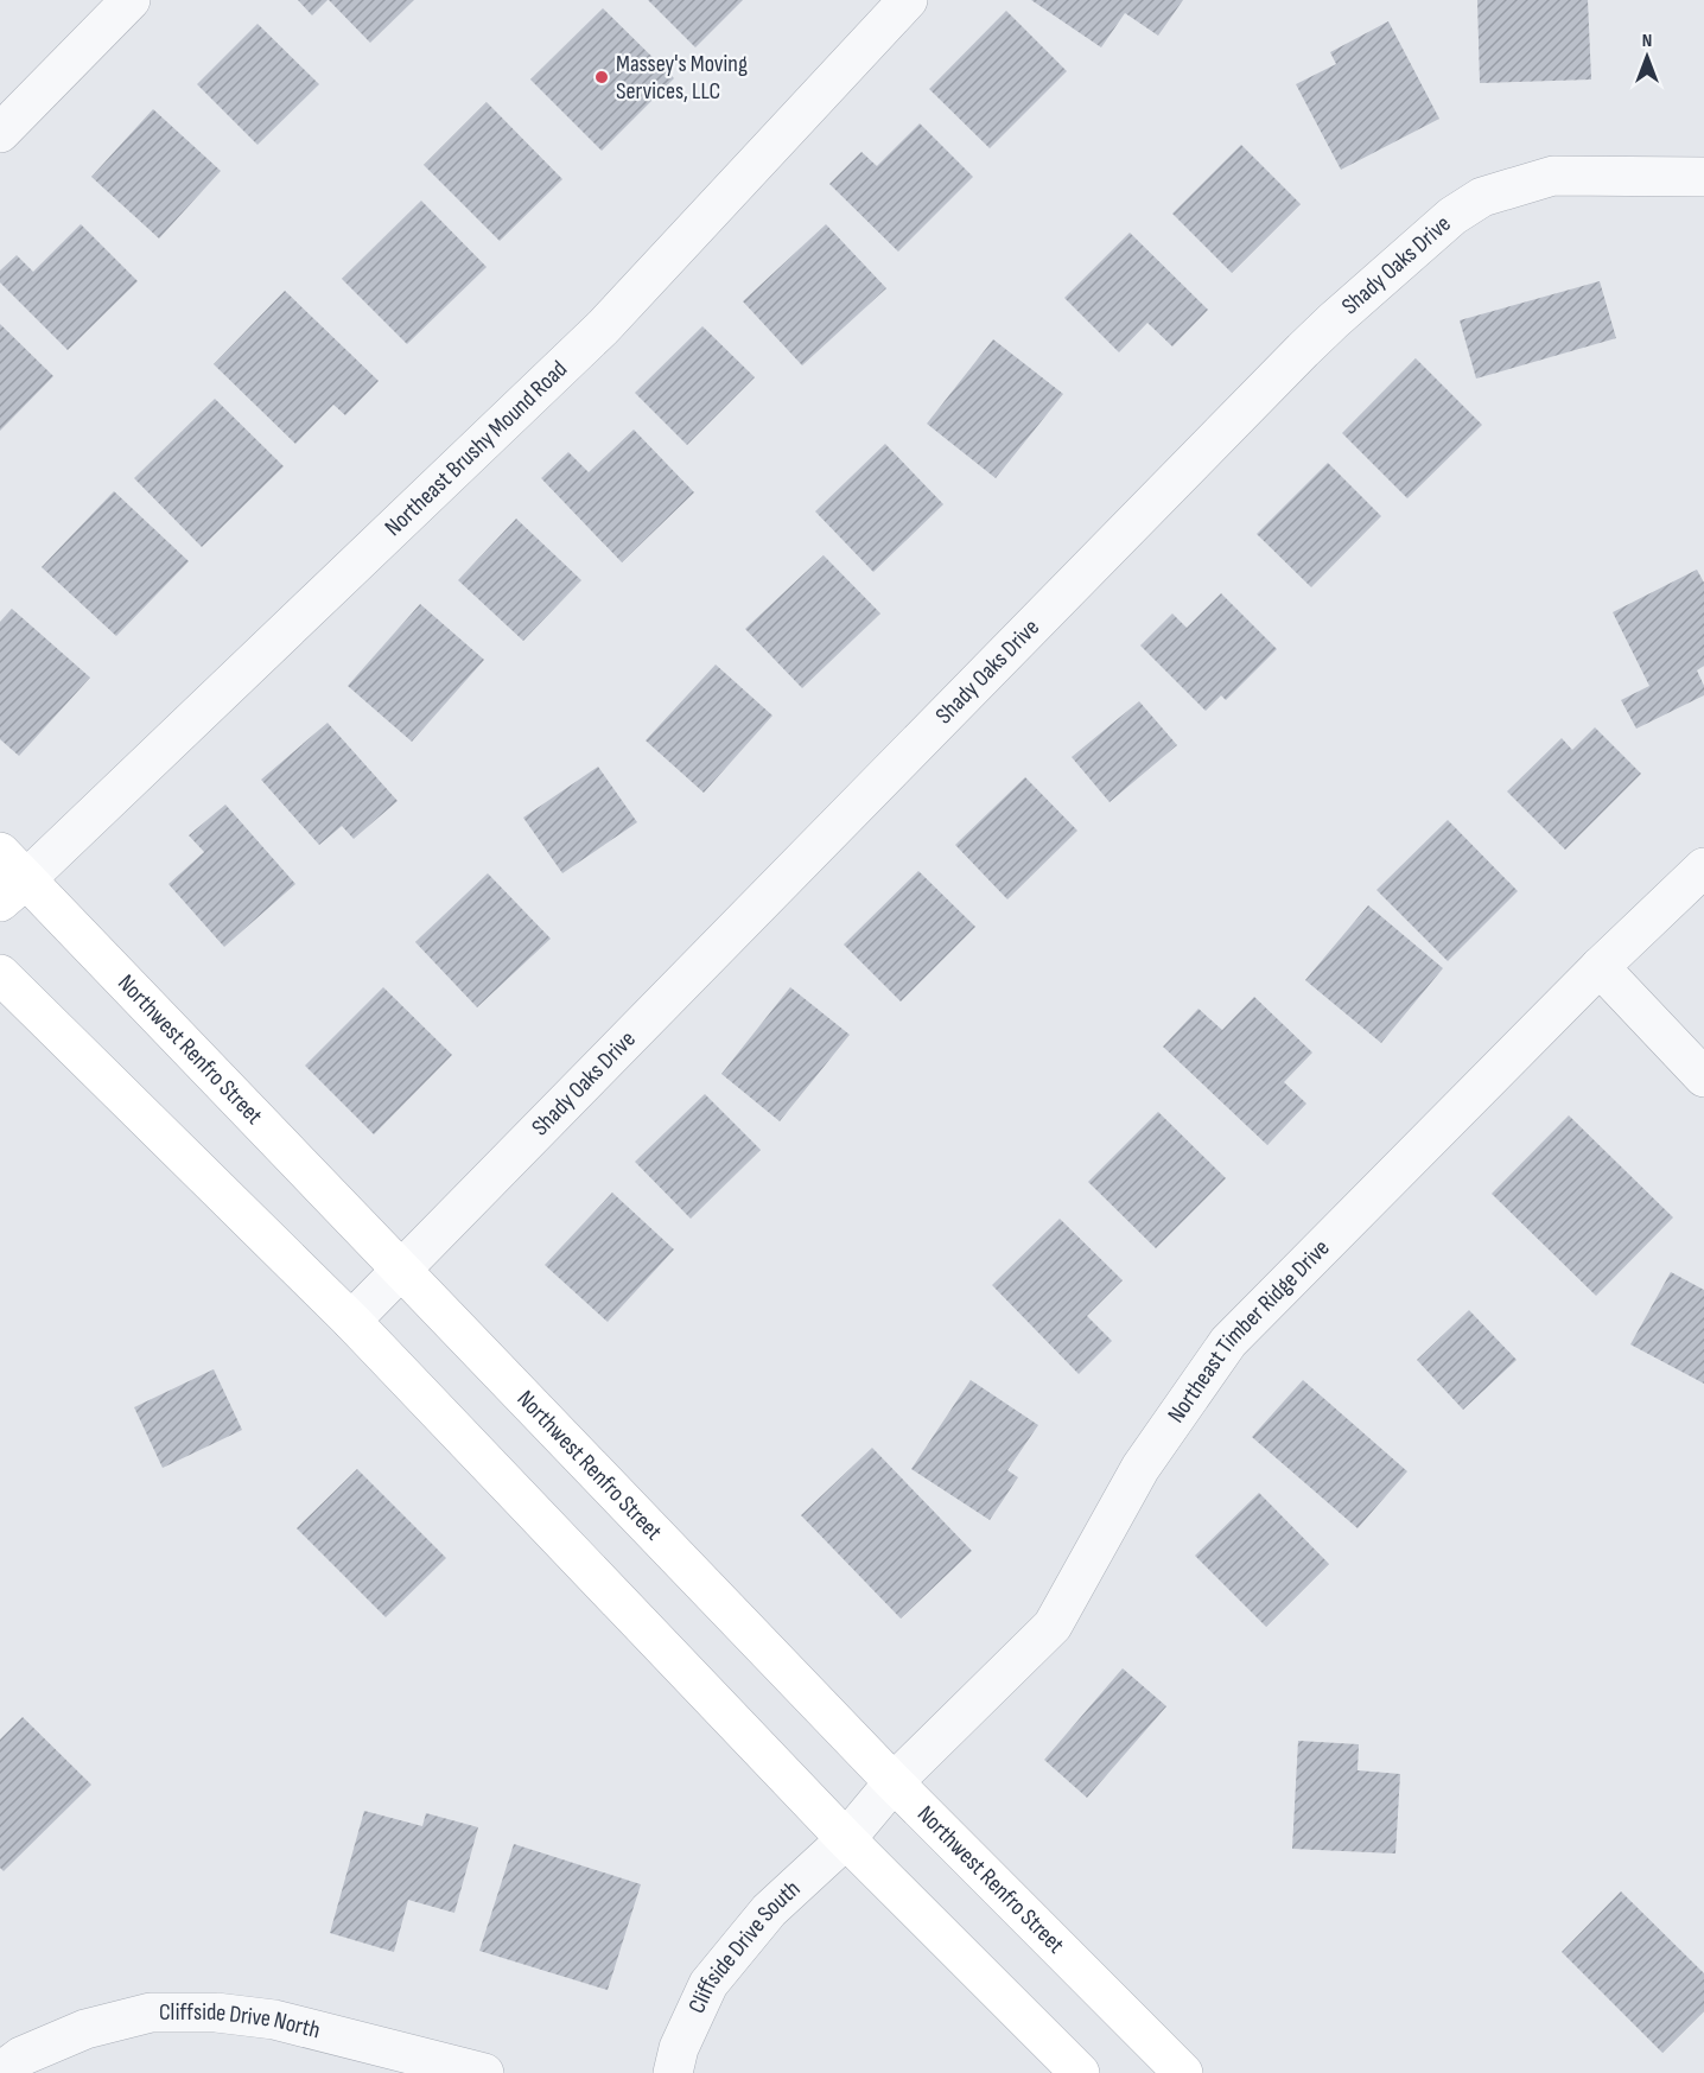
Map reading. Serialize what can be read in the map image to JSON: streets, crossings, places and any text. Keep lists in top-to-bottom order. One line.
{"streets":{"main road":["Northwest Renfro Street"],"street":["Shady Oaks Drive","Northeast Brushy Mound Road","Northeast Timber Ridge Drive","Cliffside Drive South","Cliffside Drive North"]},"crossings":[["Shady Oaks Drive","Northwest Renfro Street"],["Northeast Brushy Mound Road","Northwest Renfro Street"],["Northwest Renfro Street","Northeast Timber Ridge Drive"],["Northeast Timber Ridge Drive","Cliffside Drive South"]],"places":["Massey's Moving Services, LLC"],"north":"top"}
